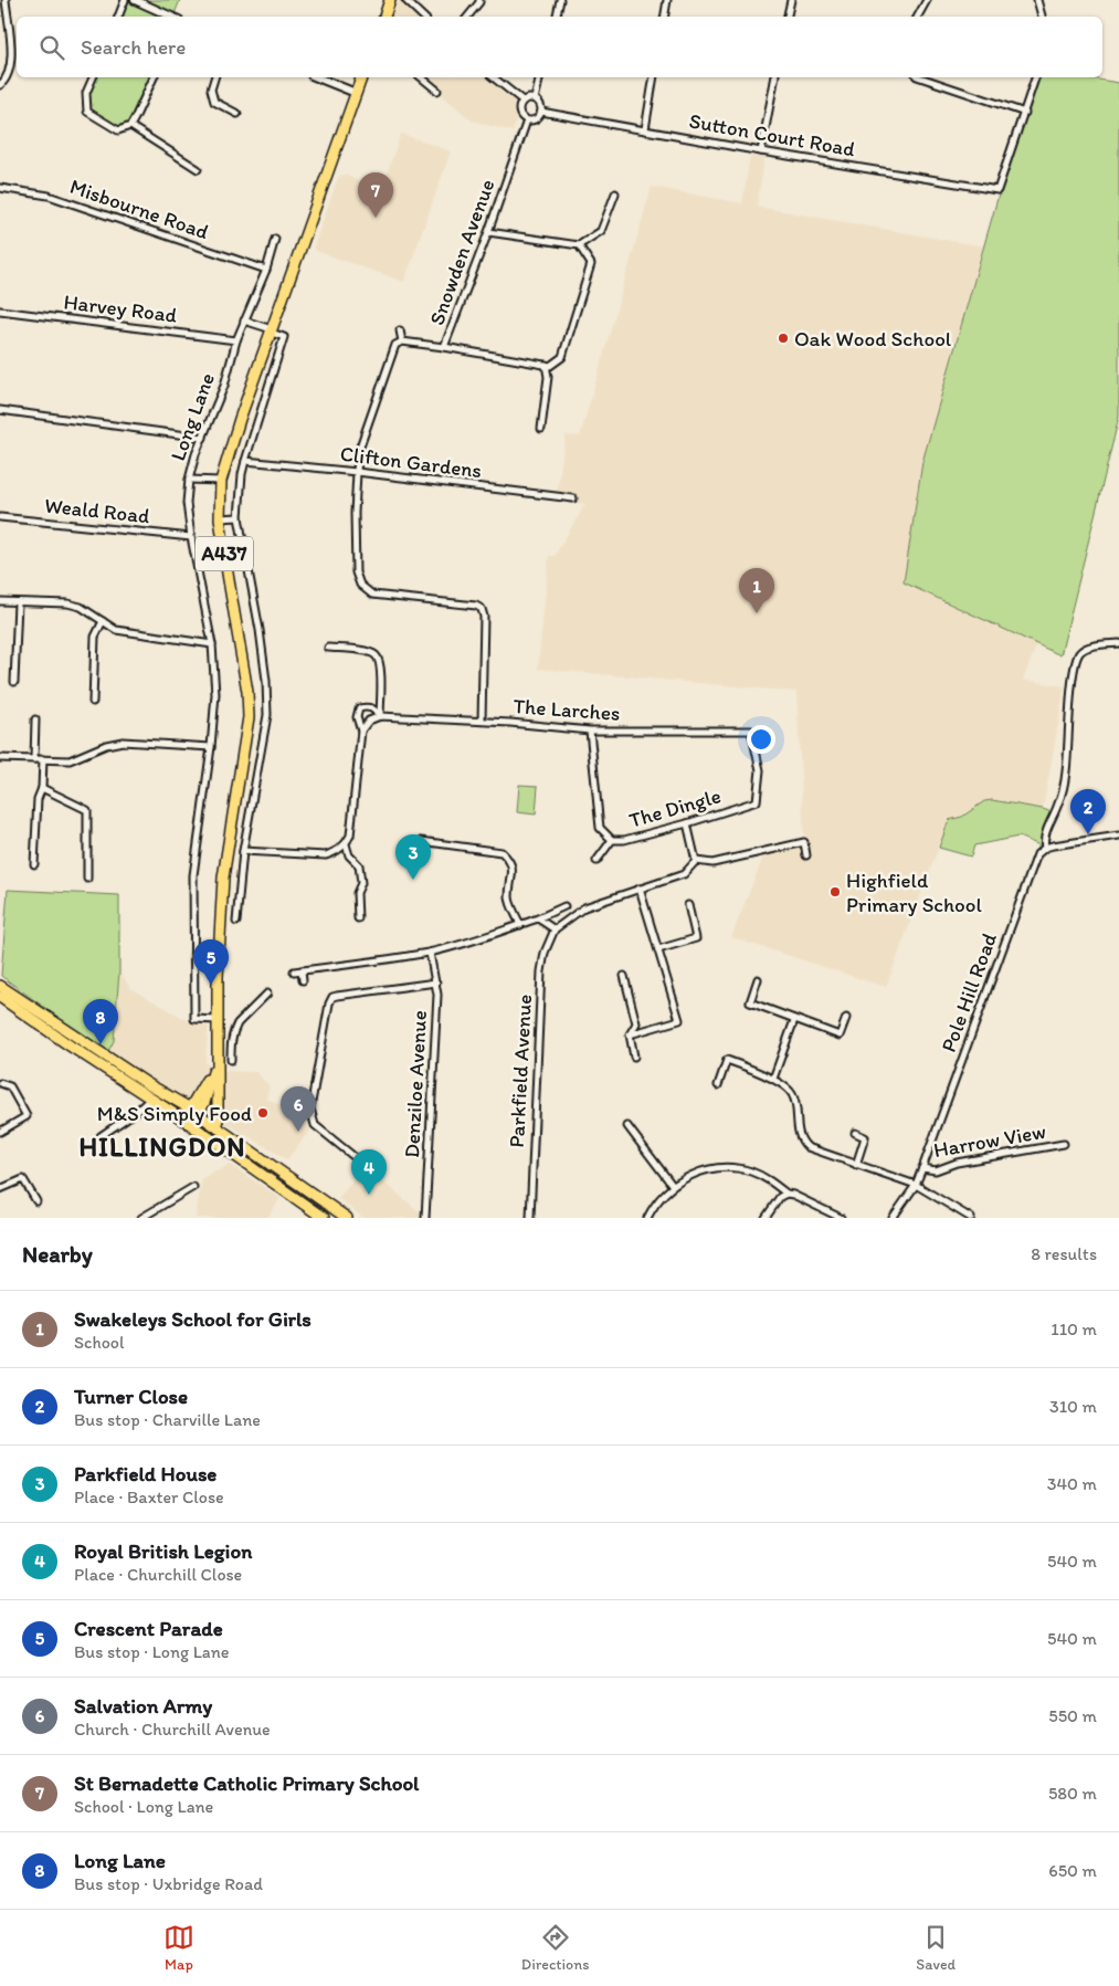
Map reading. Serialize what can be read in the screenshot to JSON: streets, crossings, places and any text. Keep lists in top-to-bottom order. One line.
{"streets":{"main road":["A437"],"street":["Sutton Court Road","Misbourne Road","Snowden Avenue","Harvey Road","Long Lane","Clifton Gardens","Weald Road","The Larches","The Dingle","Pole Hill Road","Parkfield Avenue","Denziloe Avenue","Harrow View"]},"crossings":[["Sutton Court Road","Snowden Avenue"],["Misbourne Road","Long Lane"],["Snowden Avenue","Clifton Gardens"],["Snowden Avenue","The Larches"],["Harvey Road","Long Lane"],["Long Lane","Weald Road"],["Long Lane","A437"],["The Larches","The Dingle"],["Pole Hill Road","Harrow View"]],"districts":["HILLINGDON"],"places":["Oak Wood School","Highfield Primary School","M&S Simply Food"],"page":{"search":"Search here","pins":["7","1","2","3","5","8","6","4"],"heading":["Nearby","8 results"],"list":[{"mark":"1","name":"Swakeleys School for Girls","note":"School","value":"110 m"},{"mark":"2","name":"Turner Close","note":"Bus stop · Charville Lane","value":"310 m"},{"mark":"3","name":"Parkfield House","note":"Place · Baxter Close","value":"340 m"},{"mark":"4","name":"Royal British Legion","note":"Place · Churchill Close","value":"540 m"},{"mark":"5","name":"Crescent Parade","note":"Bus stop · Long Lane","value":"540 m"},{"mark":"6","name":"Salvation Army","note":"Church · Churchill Avenue","value":"550 m"},{"mark":"7","name":"St Bernadette Catholic Primary School","note":"School · Long Lane","value":"580 m"},{"mark":"8","name":"Long Lane","note":"Bus stop · Uxbridge Road","value":"650 m"}],"nav":["Map","Directions","Saved"]}}
